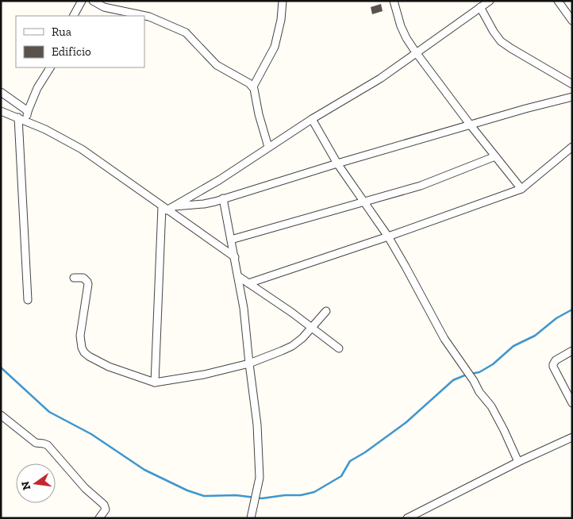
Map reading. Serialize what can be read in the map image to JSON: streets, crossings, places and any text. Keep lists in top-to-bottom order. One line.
{"legend":["Rua","Edifício"],"north":"left"}
